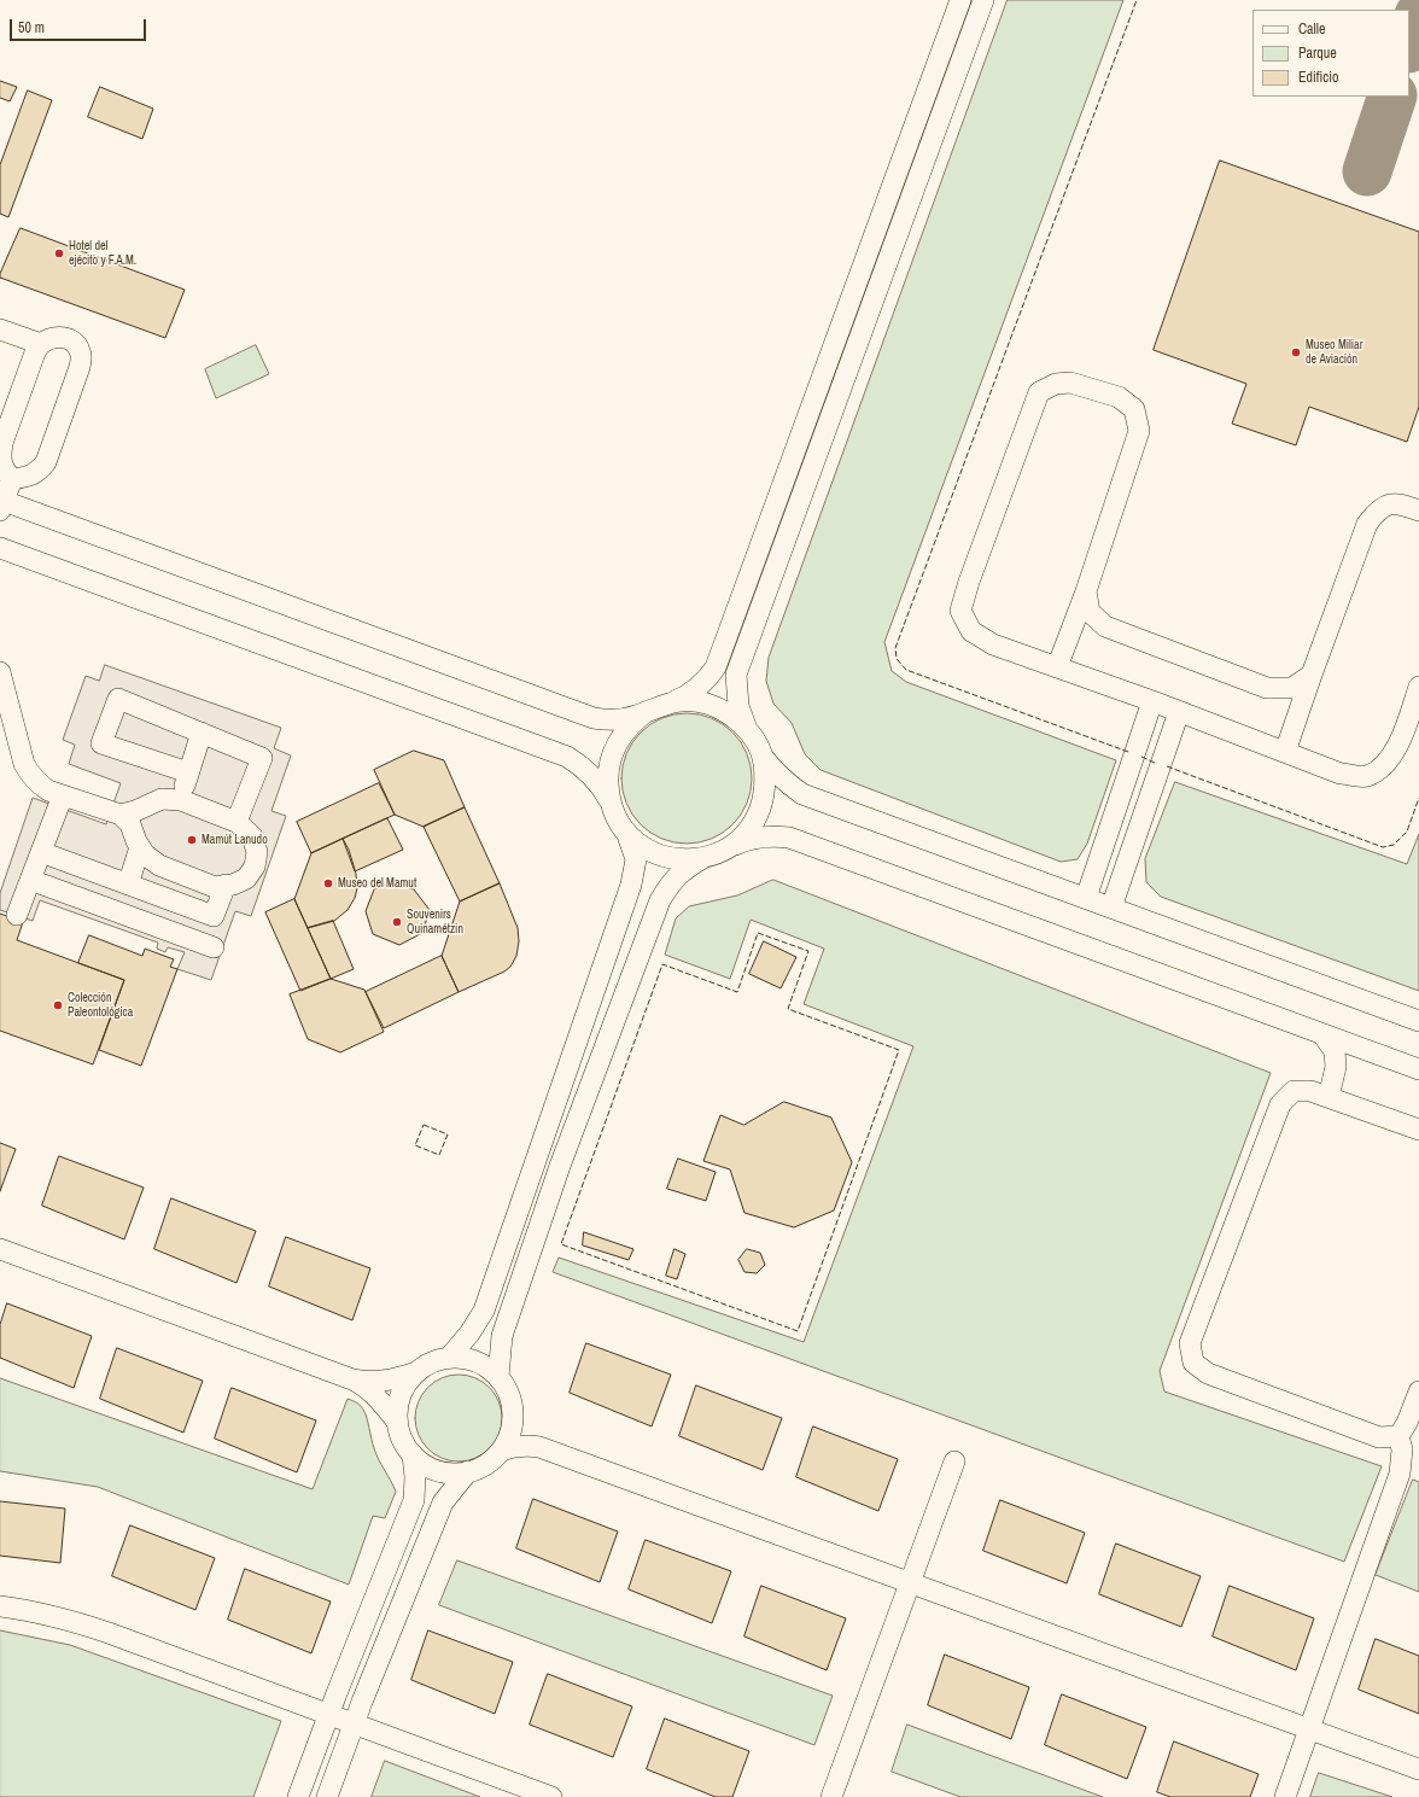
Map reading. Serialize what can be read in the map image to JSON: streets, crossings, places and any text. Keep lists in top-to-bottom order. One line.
{"places":["Hotel del ejécito y F.A.M.","Museo Miliar de Aviación","Mamút Lanudo","Museo del Mamut","Souvenirs Quinamétzin","Colección Paleontológica"],"legend":["Calle","Parque","Edificio"],"scale_bar":"50 m"}
